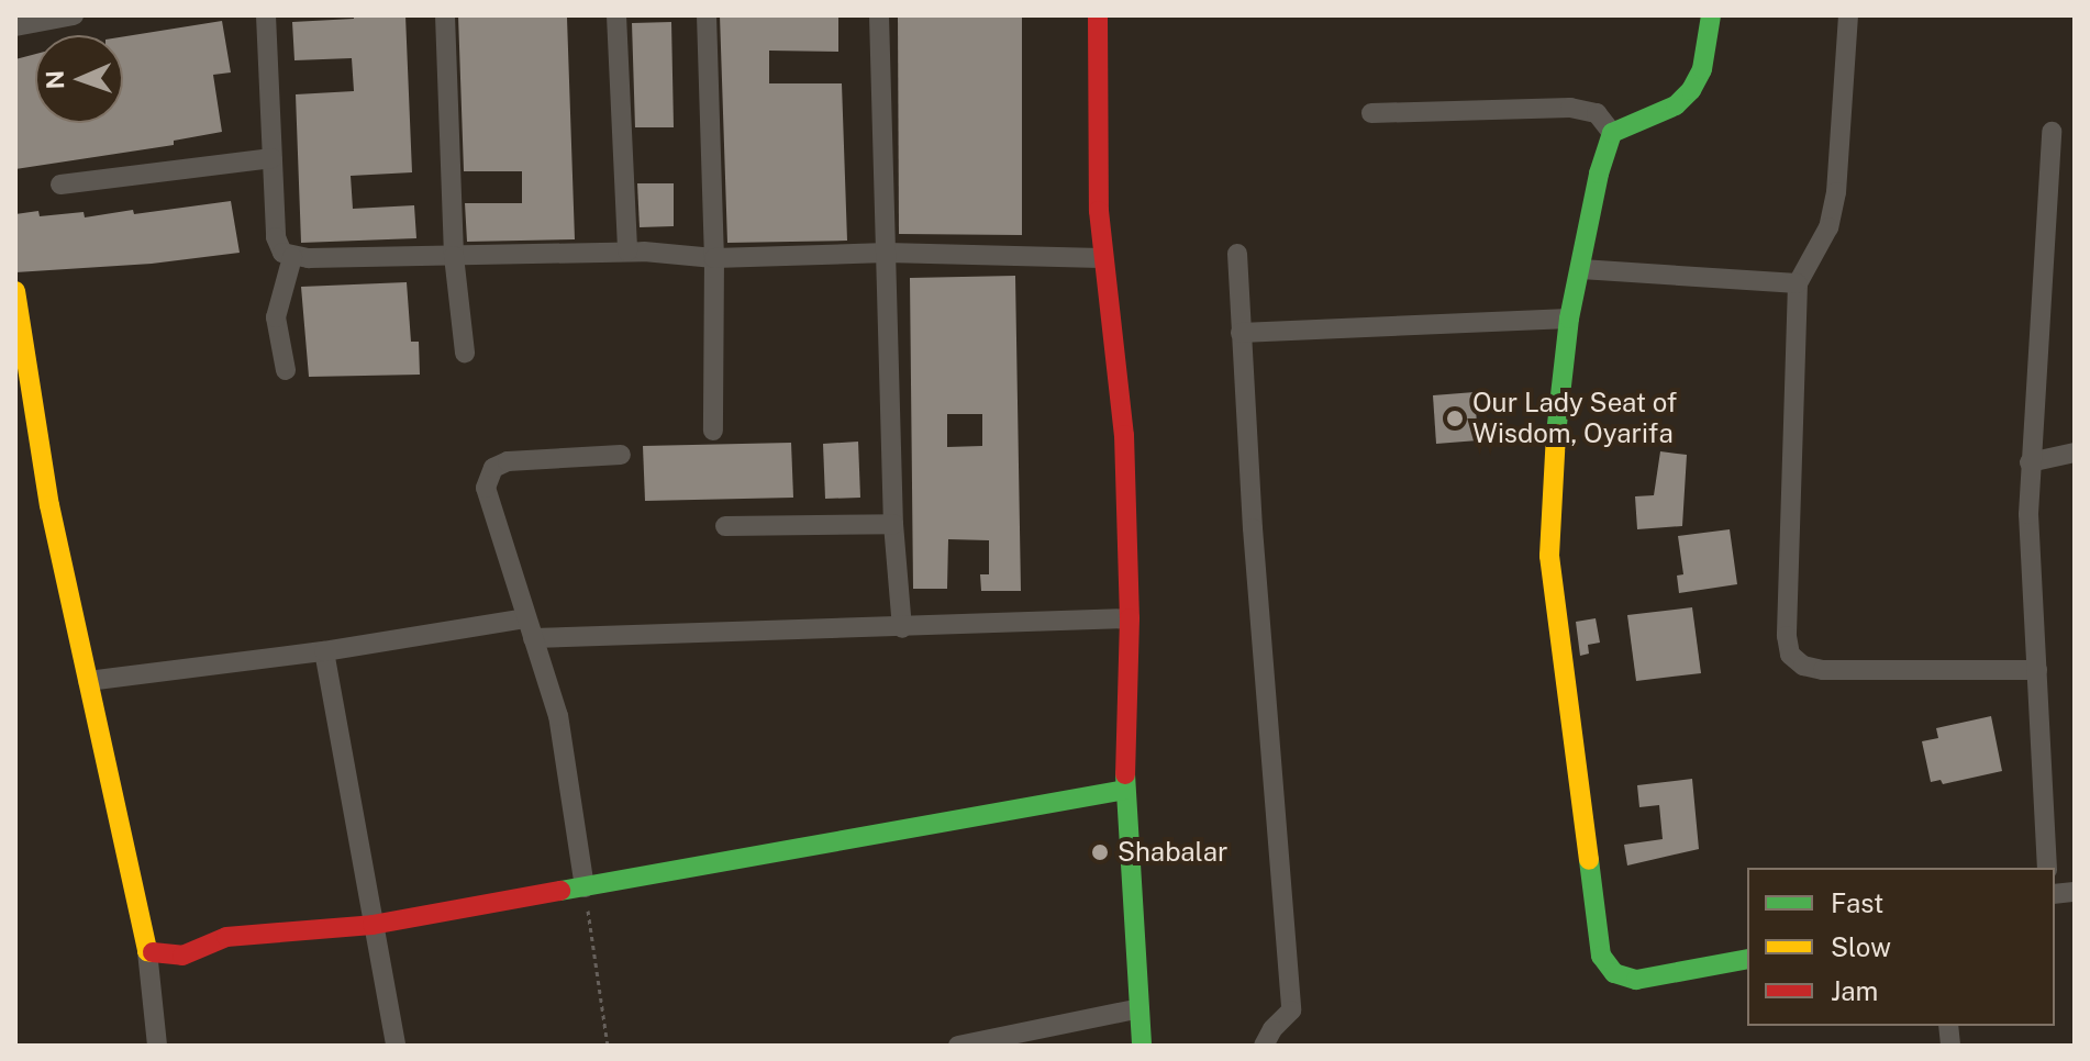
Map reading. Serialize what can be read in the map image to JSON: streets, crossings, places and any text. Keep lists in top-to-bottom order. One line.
{"places":["Our Lady Seat of Wisdom, Oyarifa","Shabalar"],"legend":["Fast","Slow","Jam"],"north":"left"}
